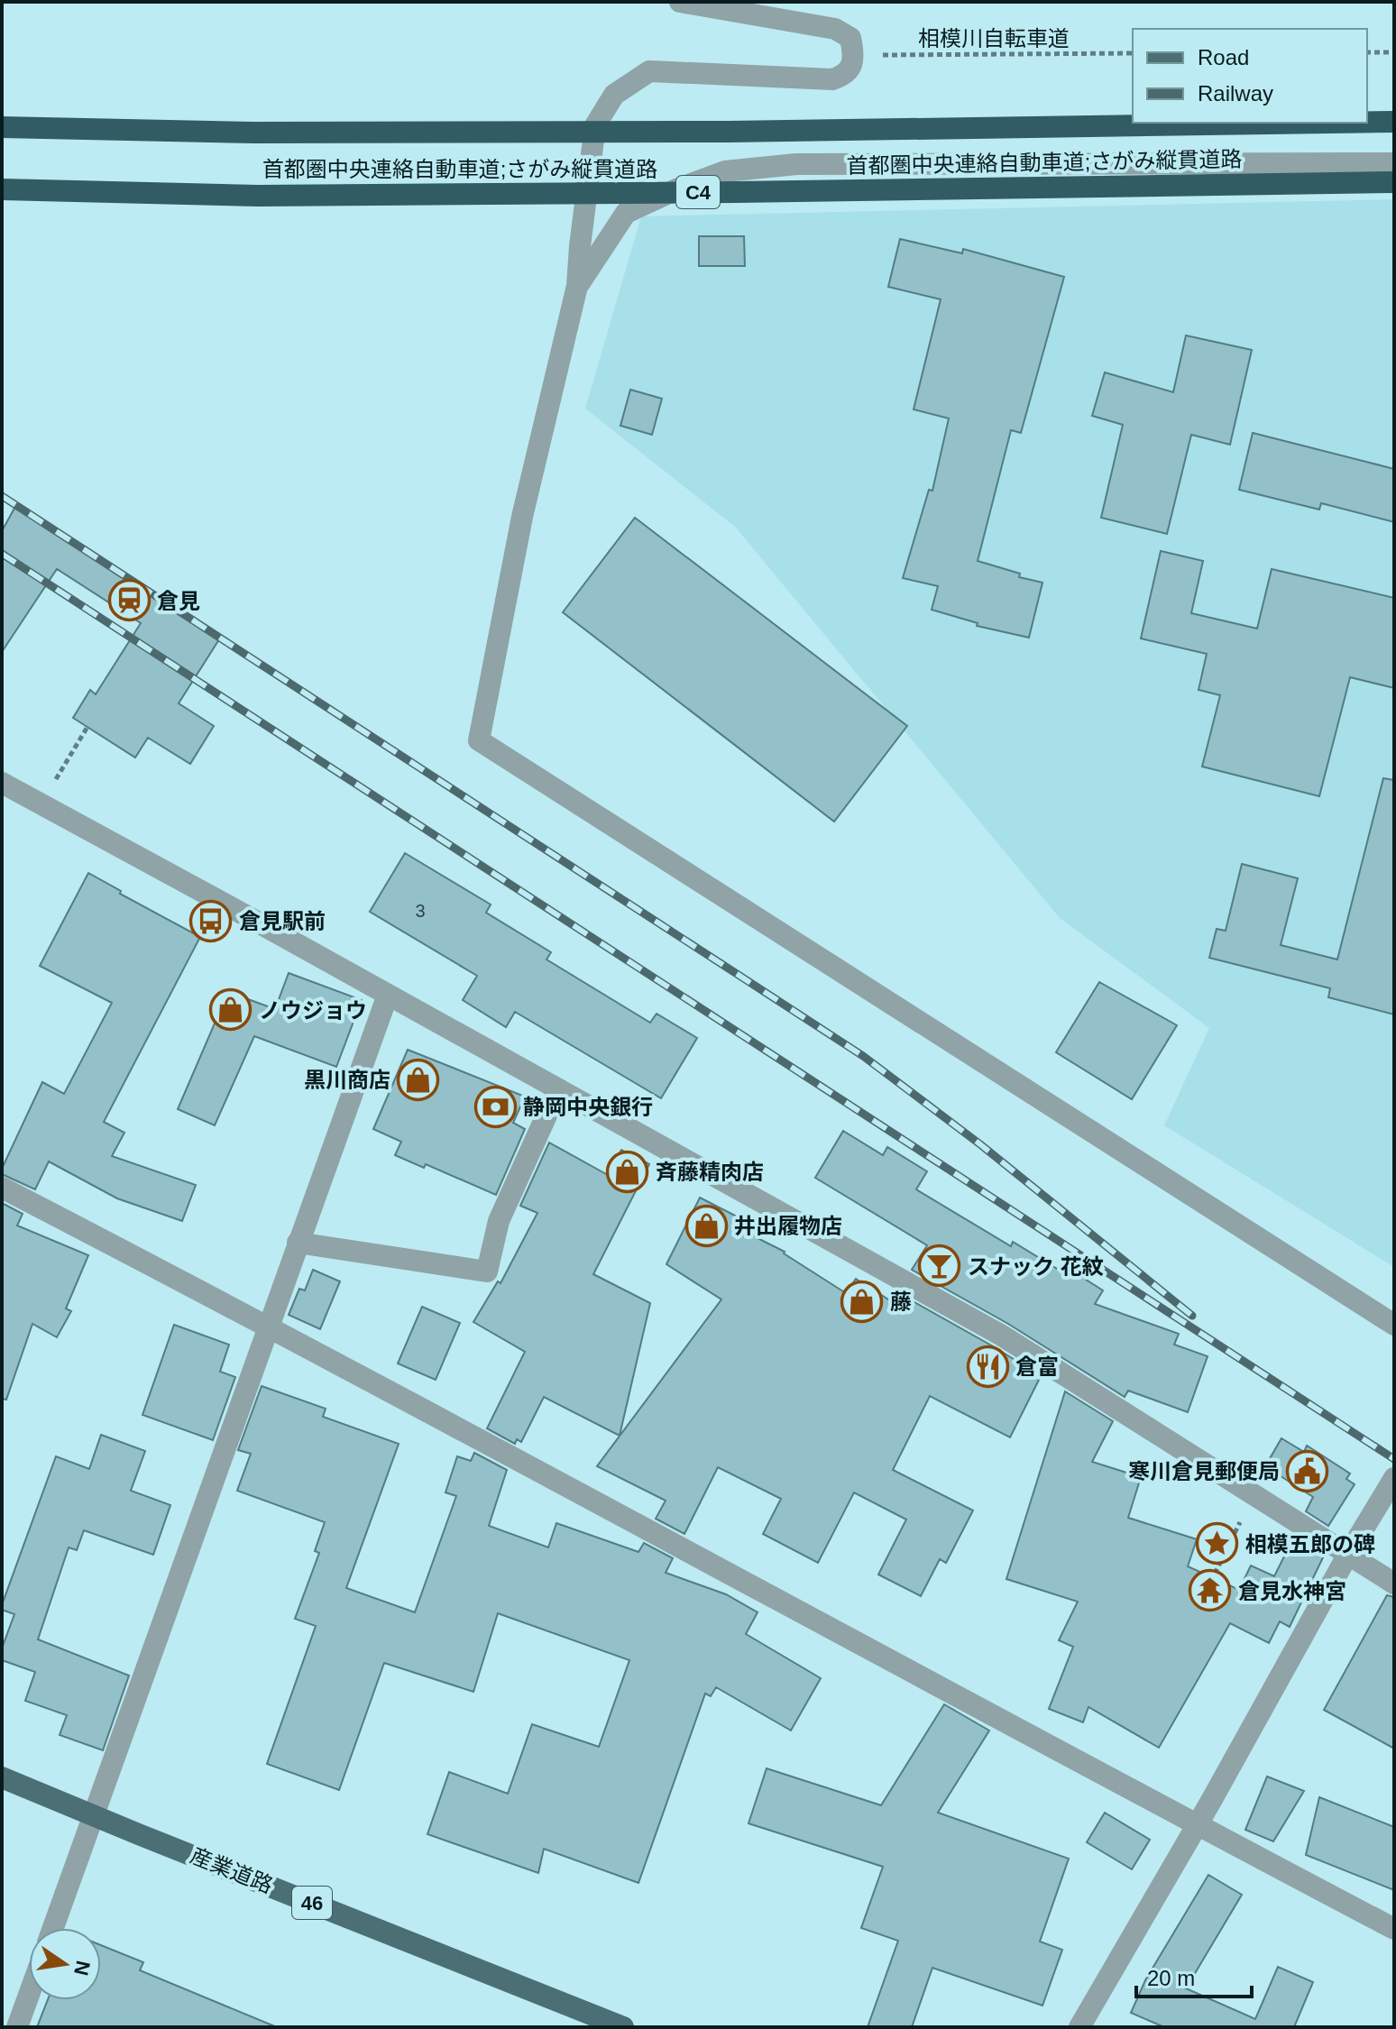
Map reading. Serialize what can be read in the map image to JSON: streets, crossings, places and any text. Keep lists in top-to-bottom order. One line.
{"streets":{"highway":["首都圏中央連絡自動車道;さがみ縦貫道路","C4"],"main road":["産業道路","46"],"path":["相模川自転車道"]},"places":{"station":["倉見"],"bus stop":["倉見駅前"],"shop":["ノウジョウ","黒川商店","斉藤精肉店","井出履物店","藤"],"bank":["静岡中央銀行"],"bar":["スナック 花紋"],"restaurant":["倉富"],"public building":["寒川倉見郵便局"],"place":["相模五郎の碑"],"temple":["倉見水神宮"]},"house_numbers":["3"],"legend":["Road","Railway"],"scale_bar":"20 m","north":"right"}
